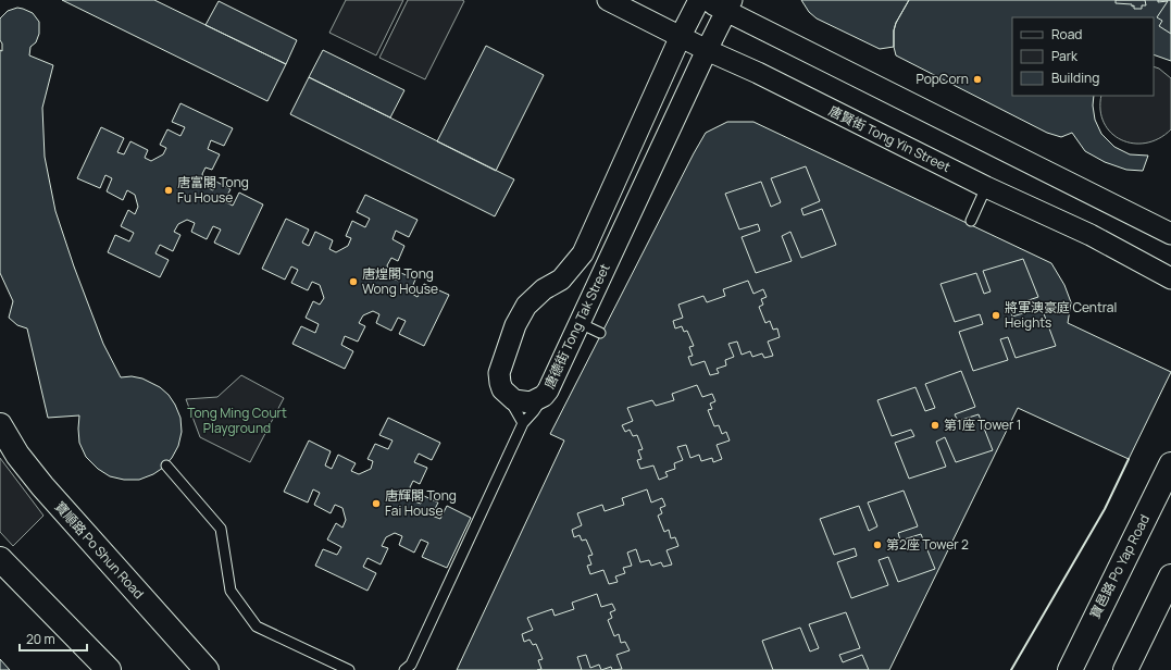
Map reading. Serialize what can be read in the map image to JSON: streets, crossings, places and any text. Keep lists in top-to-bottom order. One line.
{"streets":{"main road":["寶順路 Po Shun Road","寶邑路 Po Yap Road"],"street":["唐賢街 Tong Yin Street","唐德街 Tong Tak Street"]},"crossings":[["唐賢街 Tong Yin Street","唐德街 Tong Tak Street"]],"parks":["Tong Ming Court Playground"],"places":["PopCorn","唐富閣 Tong Fu House","唐煌閣 Tong Wong House","將軍澳豪庭 Central Heights","第1座 Tower 1","唐輝閣 Tong Fai House","第2座 Tower 2"],"legend":["Road","Park","Building"],"scale_bar":"20 m"}
